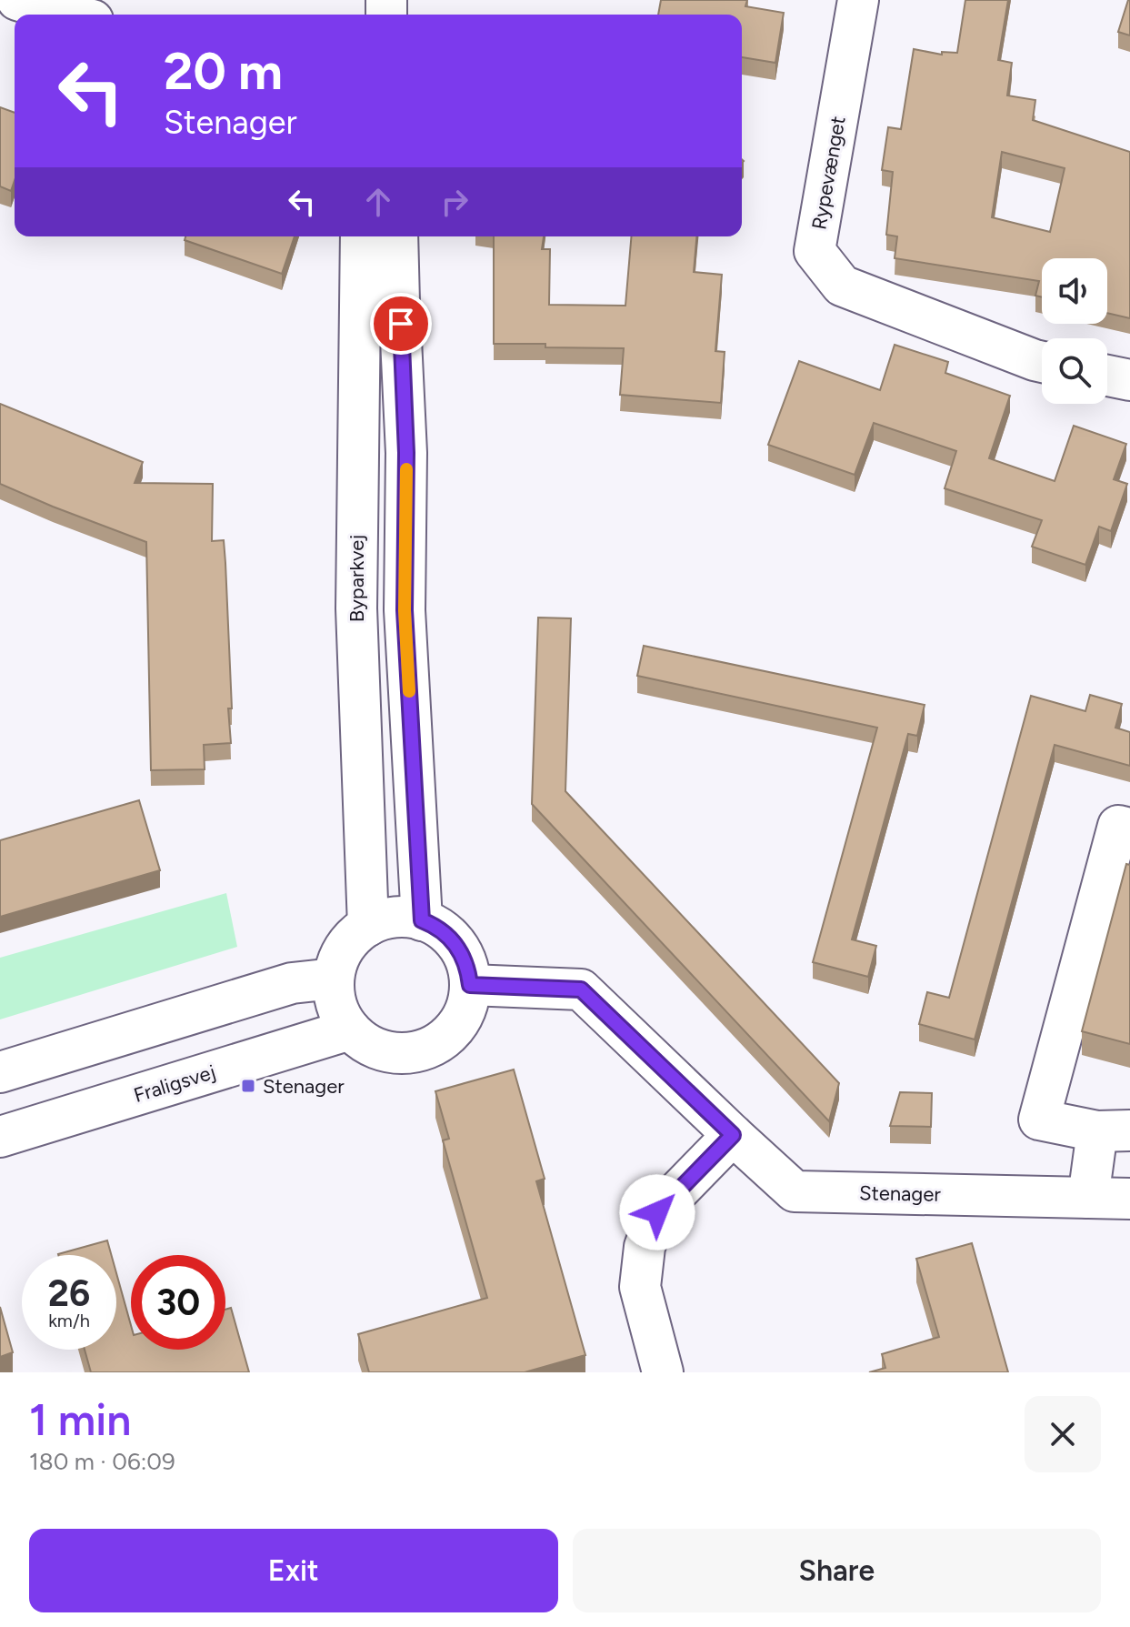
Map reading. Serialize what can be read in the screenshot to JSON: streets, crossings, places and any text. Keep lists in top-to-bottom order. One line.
{"streets":{"street":["Rypevænget","Byparkvej","Fraligsvej","Stenager"]},"crossings":[["Byparkvej","Fraligsvej"],["Byparkvej","Stenager"],["Fraligsvej","Stenager"]],"places":{"transit":["Stenager"]},"page":{"turn":["20 m","Stenager"],"speed":"26 km/h","limit":"30","heading":["1 min","180 m · 06:09"],"buttons":["Exit","Share"]}}
